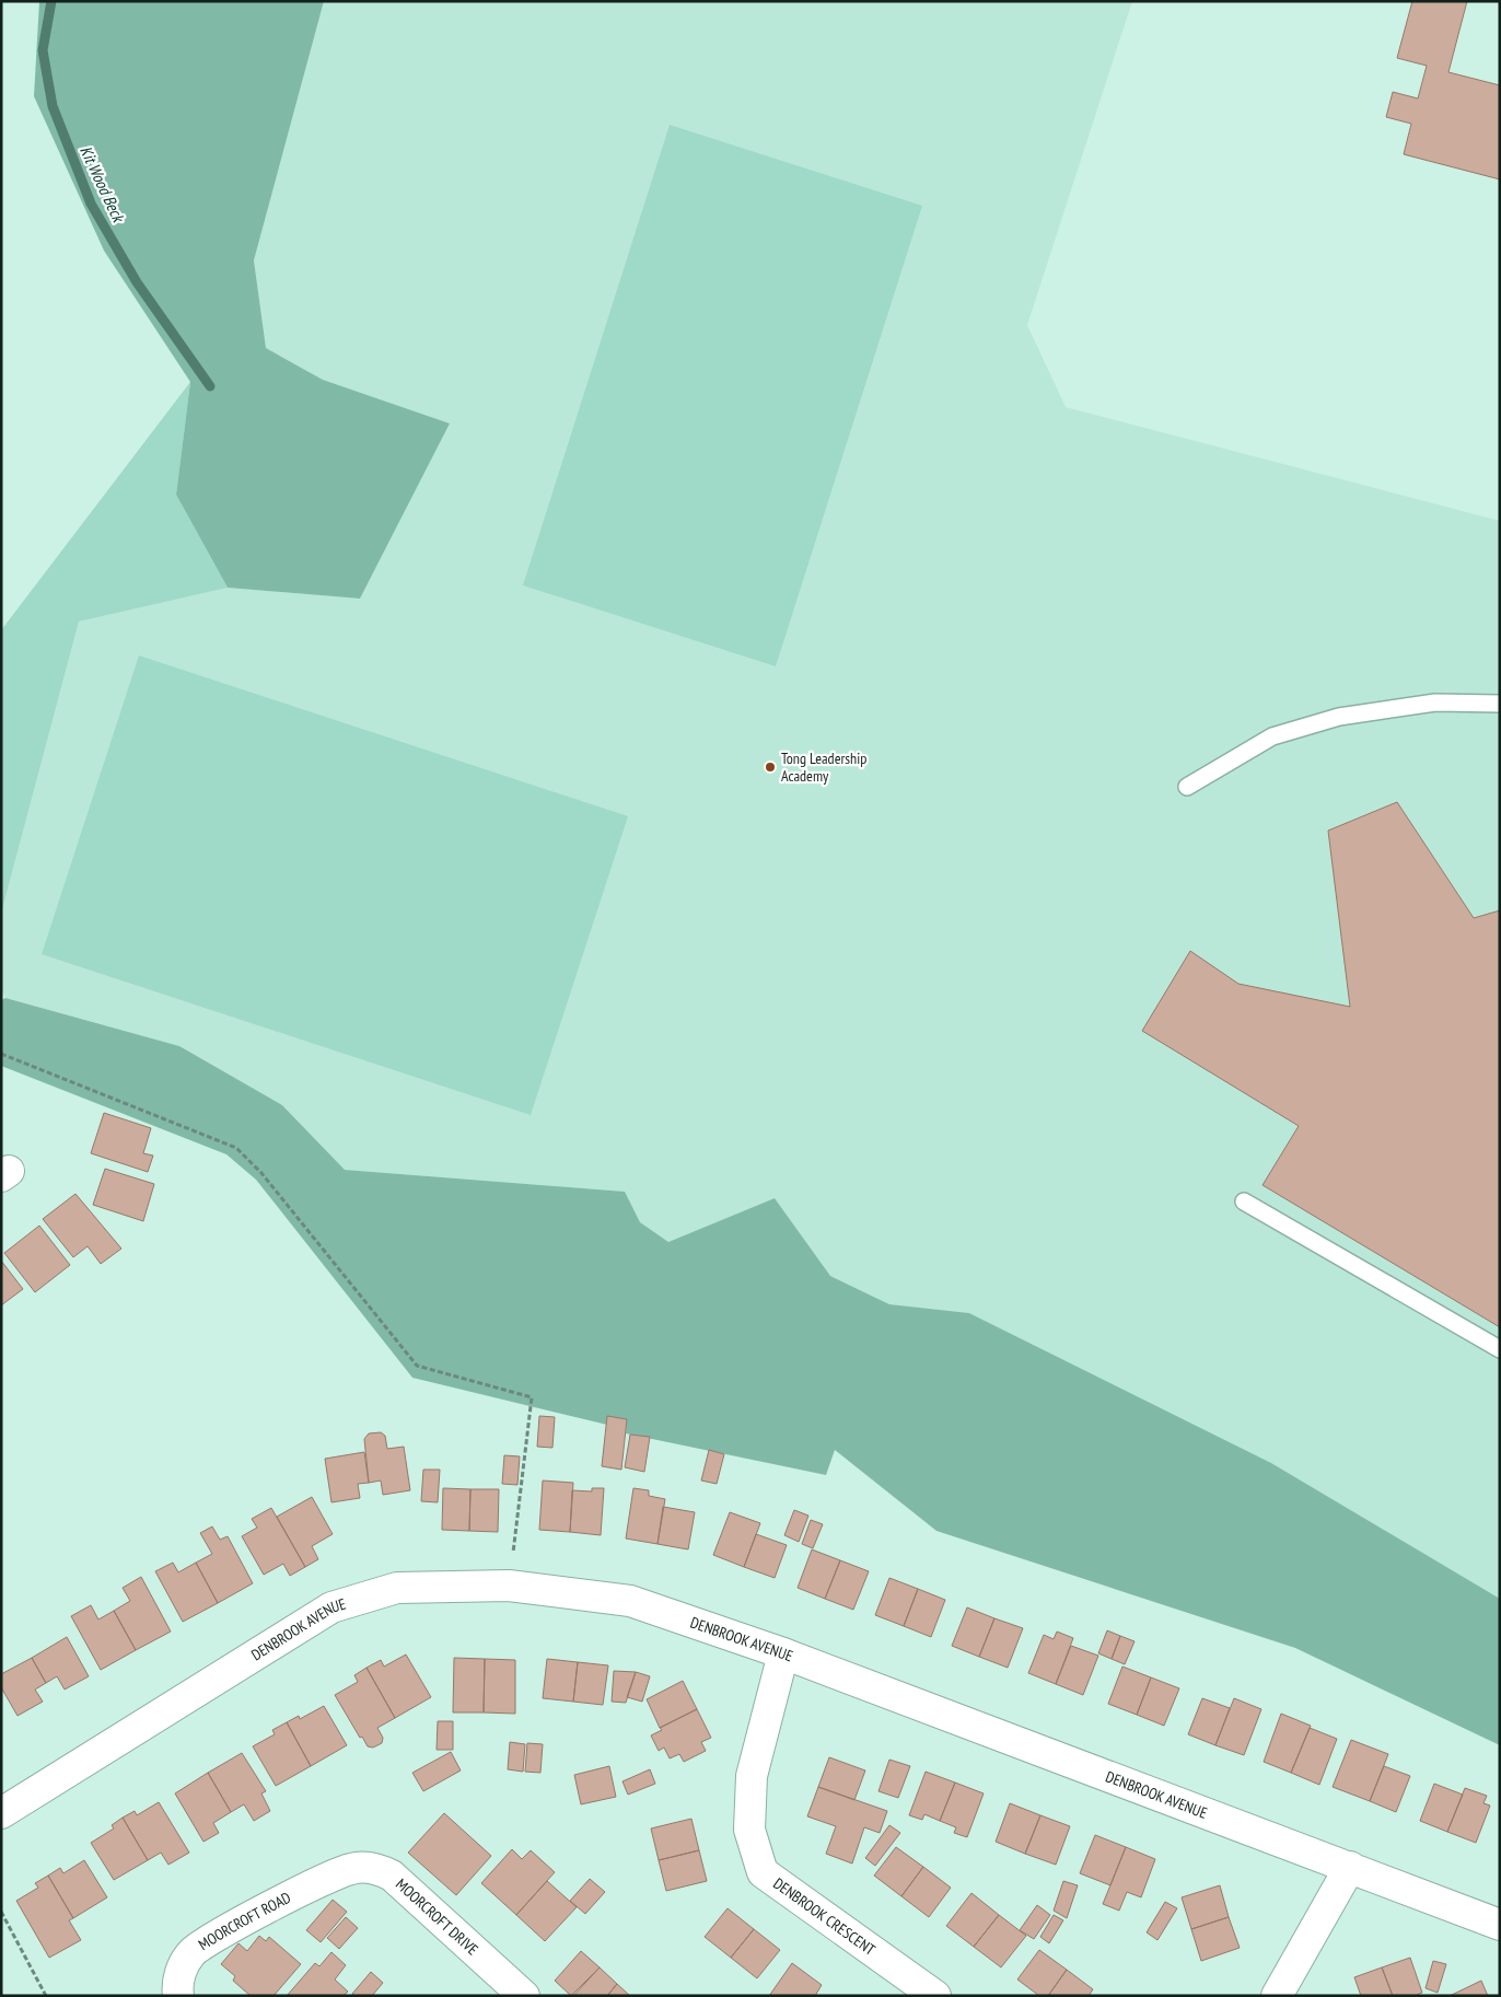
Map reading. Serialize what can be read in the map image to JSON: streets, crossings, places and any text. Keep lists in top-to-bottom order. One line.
{"streets":{"street":["DENBROOK AVENUE","DENBROOK CRESCENT","MOORCROFT DRIVE","MOORCROFT ROAD"]},"crossings":[["DENBROOK AVENUE","DENBROOK CRESCENT"],["MOORCROFT DRIVE","MOORCROFT ROAD"]],"water":["Kit Wood Beck"],"places":["Tong Leadership Academy"]}
